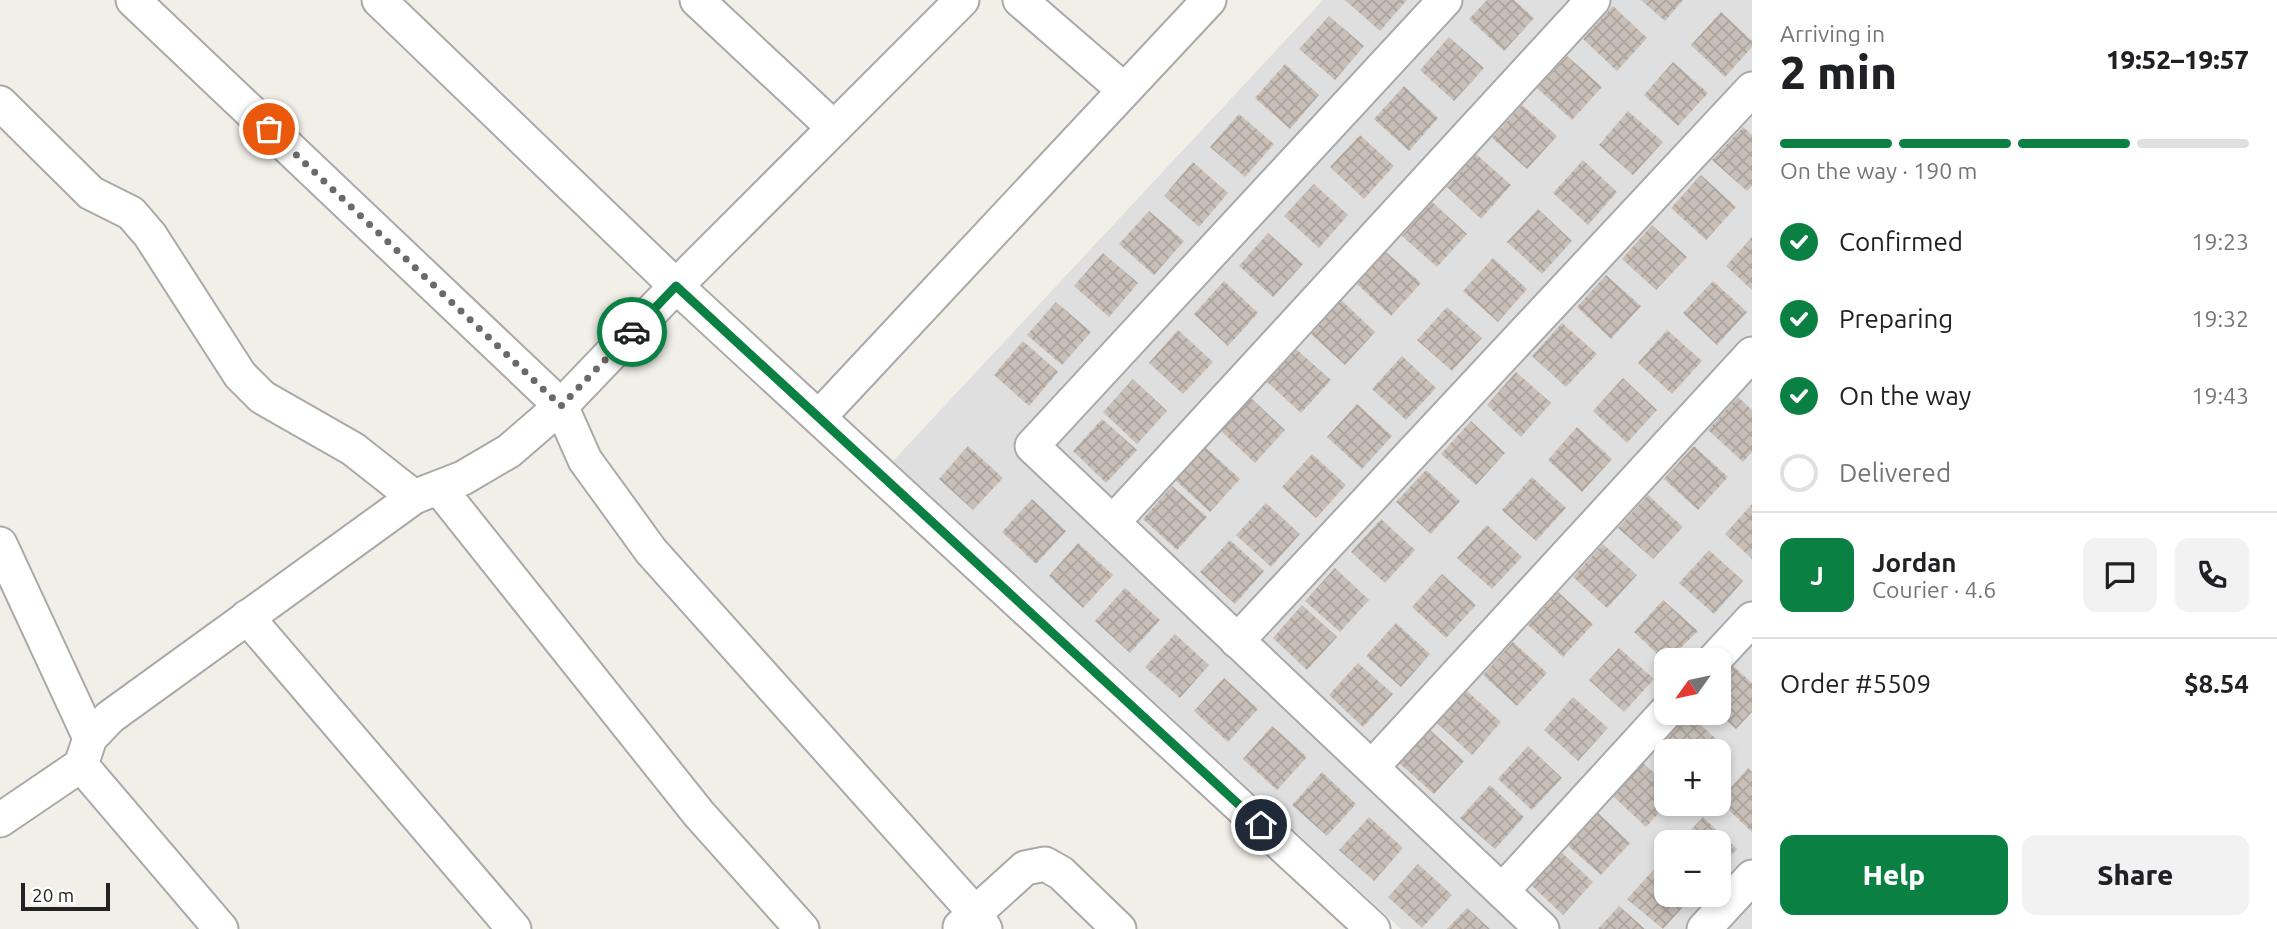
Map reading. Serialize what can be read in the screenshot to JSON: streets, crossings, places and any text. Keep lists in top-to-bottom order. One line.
{"scale_bar":"20 m","north":"bottom left","page":{"heading":["2 min","Arriving in","19:52–19:57"],"panel":["Jordan","Courier · 4.6","Order #5509","$8.54"],"bar":"On the way · 190 m","list":[["Confirmed","19:23"],["Preparing","19:32"],["On the way","19:43"],"Delivered"],"round":"J","map_buttons":["+","−"],"buttons":["Help","Share"],"scale":"20 m"}}
